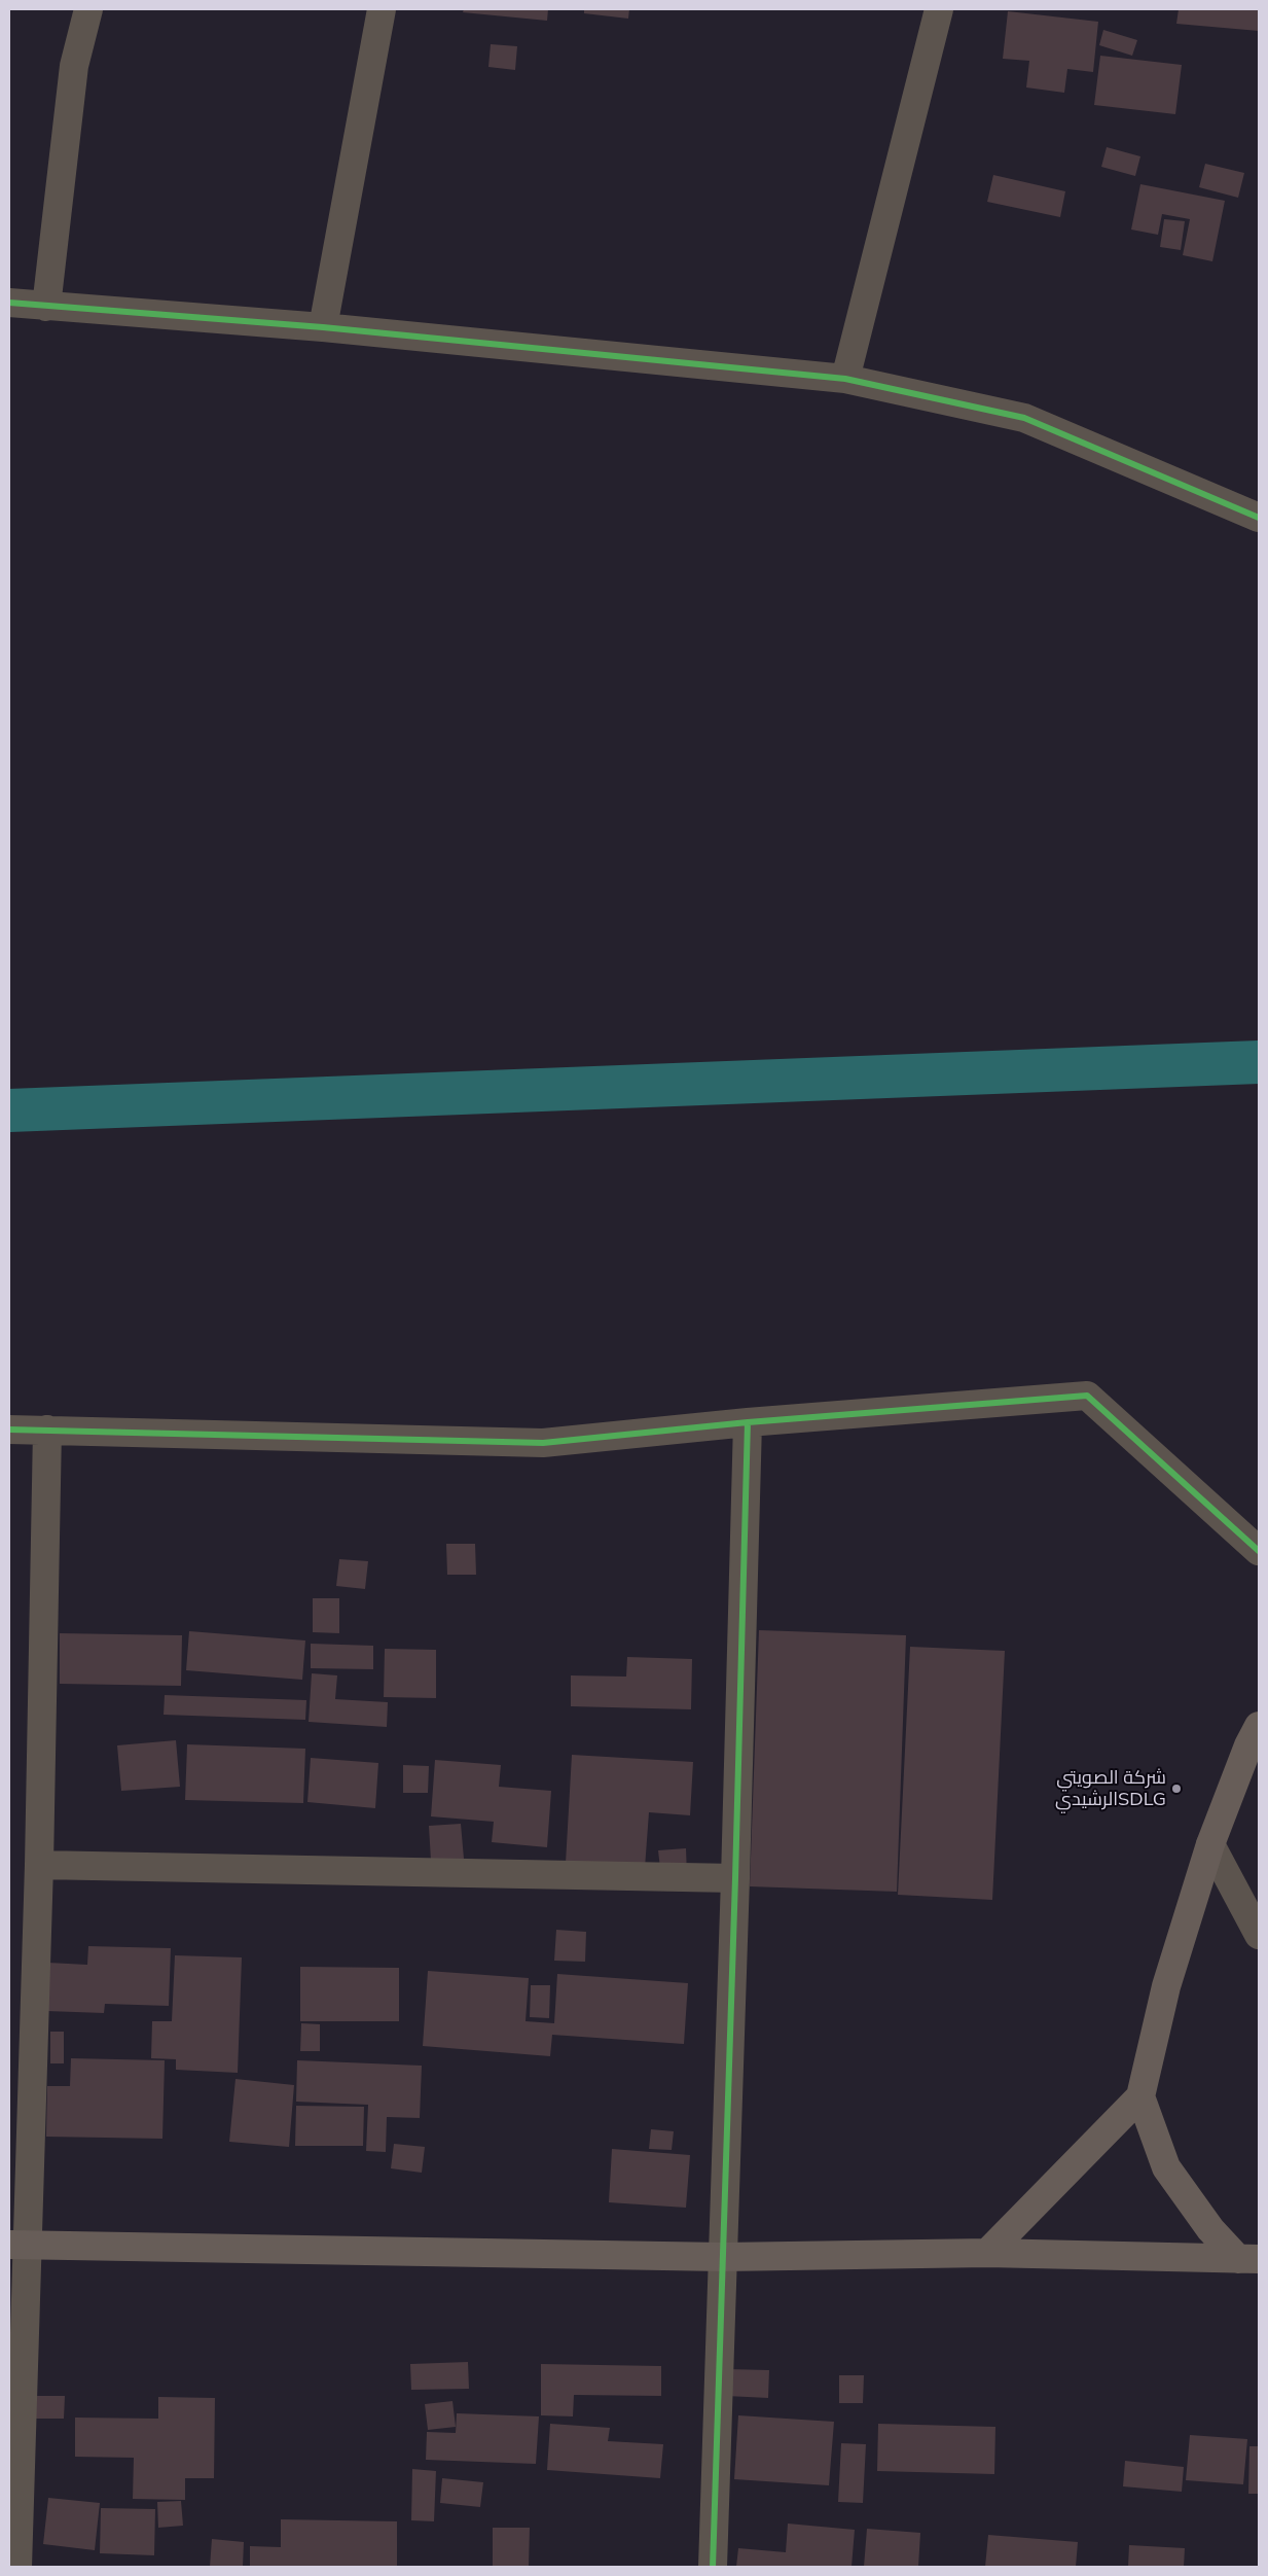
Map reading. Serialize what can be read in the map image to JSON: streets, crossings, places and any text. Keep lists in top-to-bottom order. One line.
{"places":["شركة الصويتي الرشيديSDLG"]}
